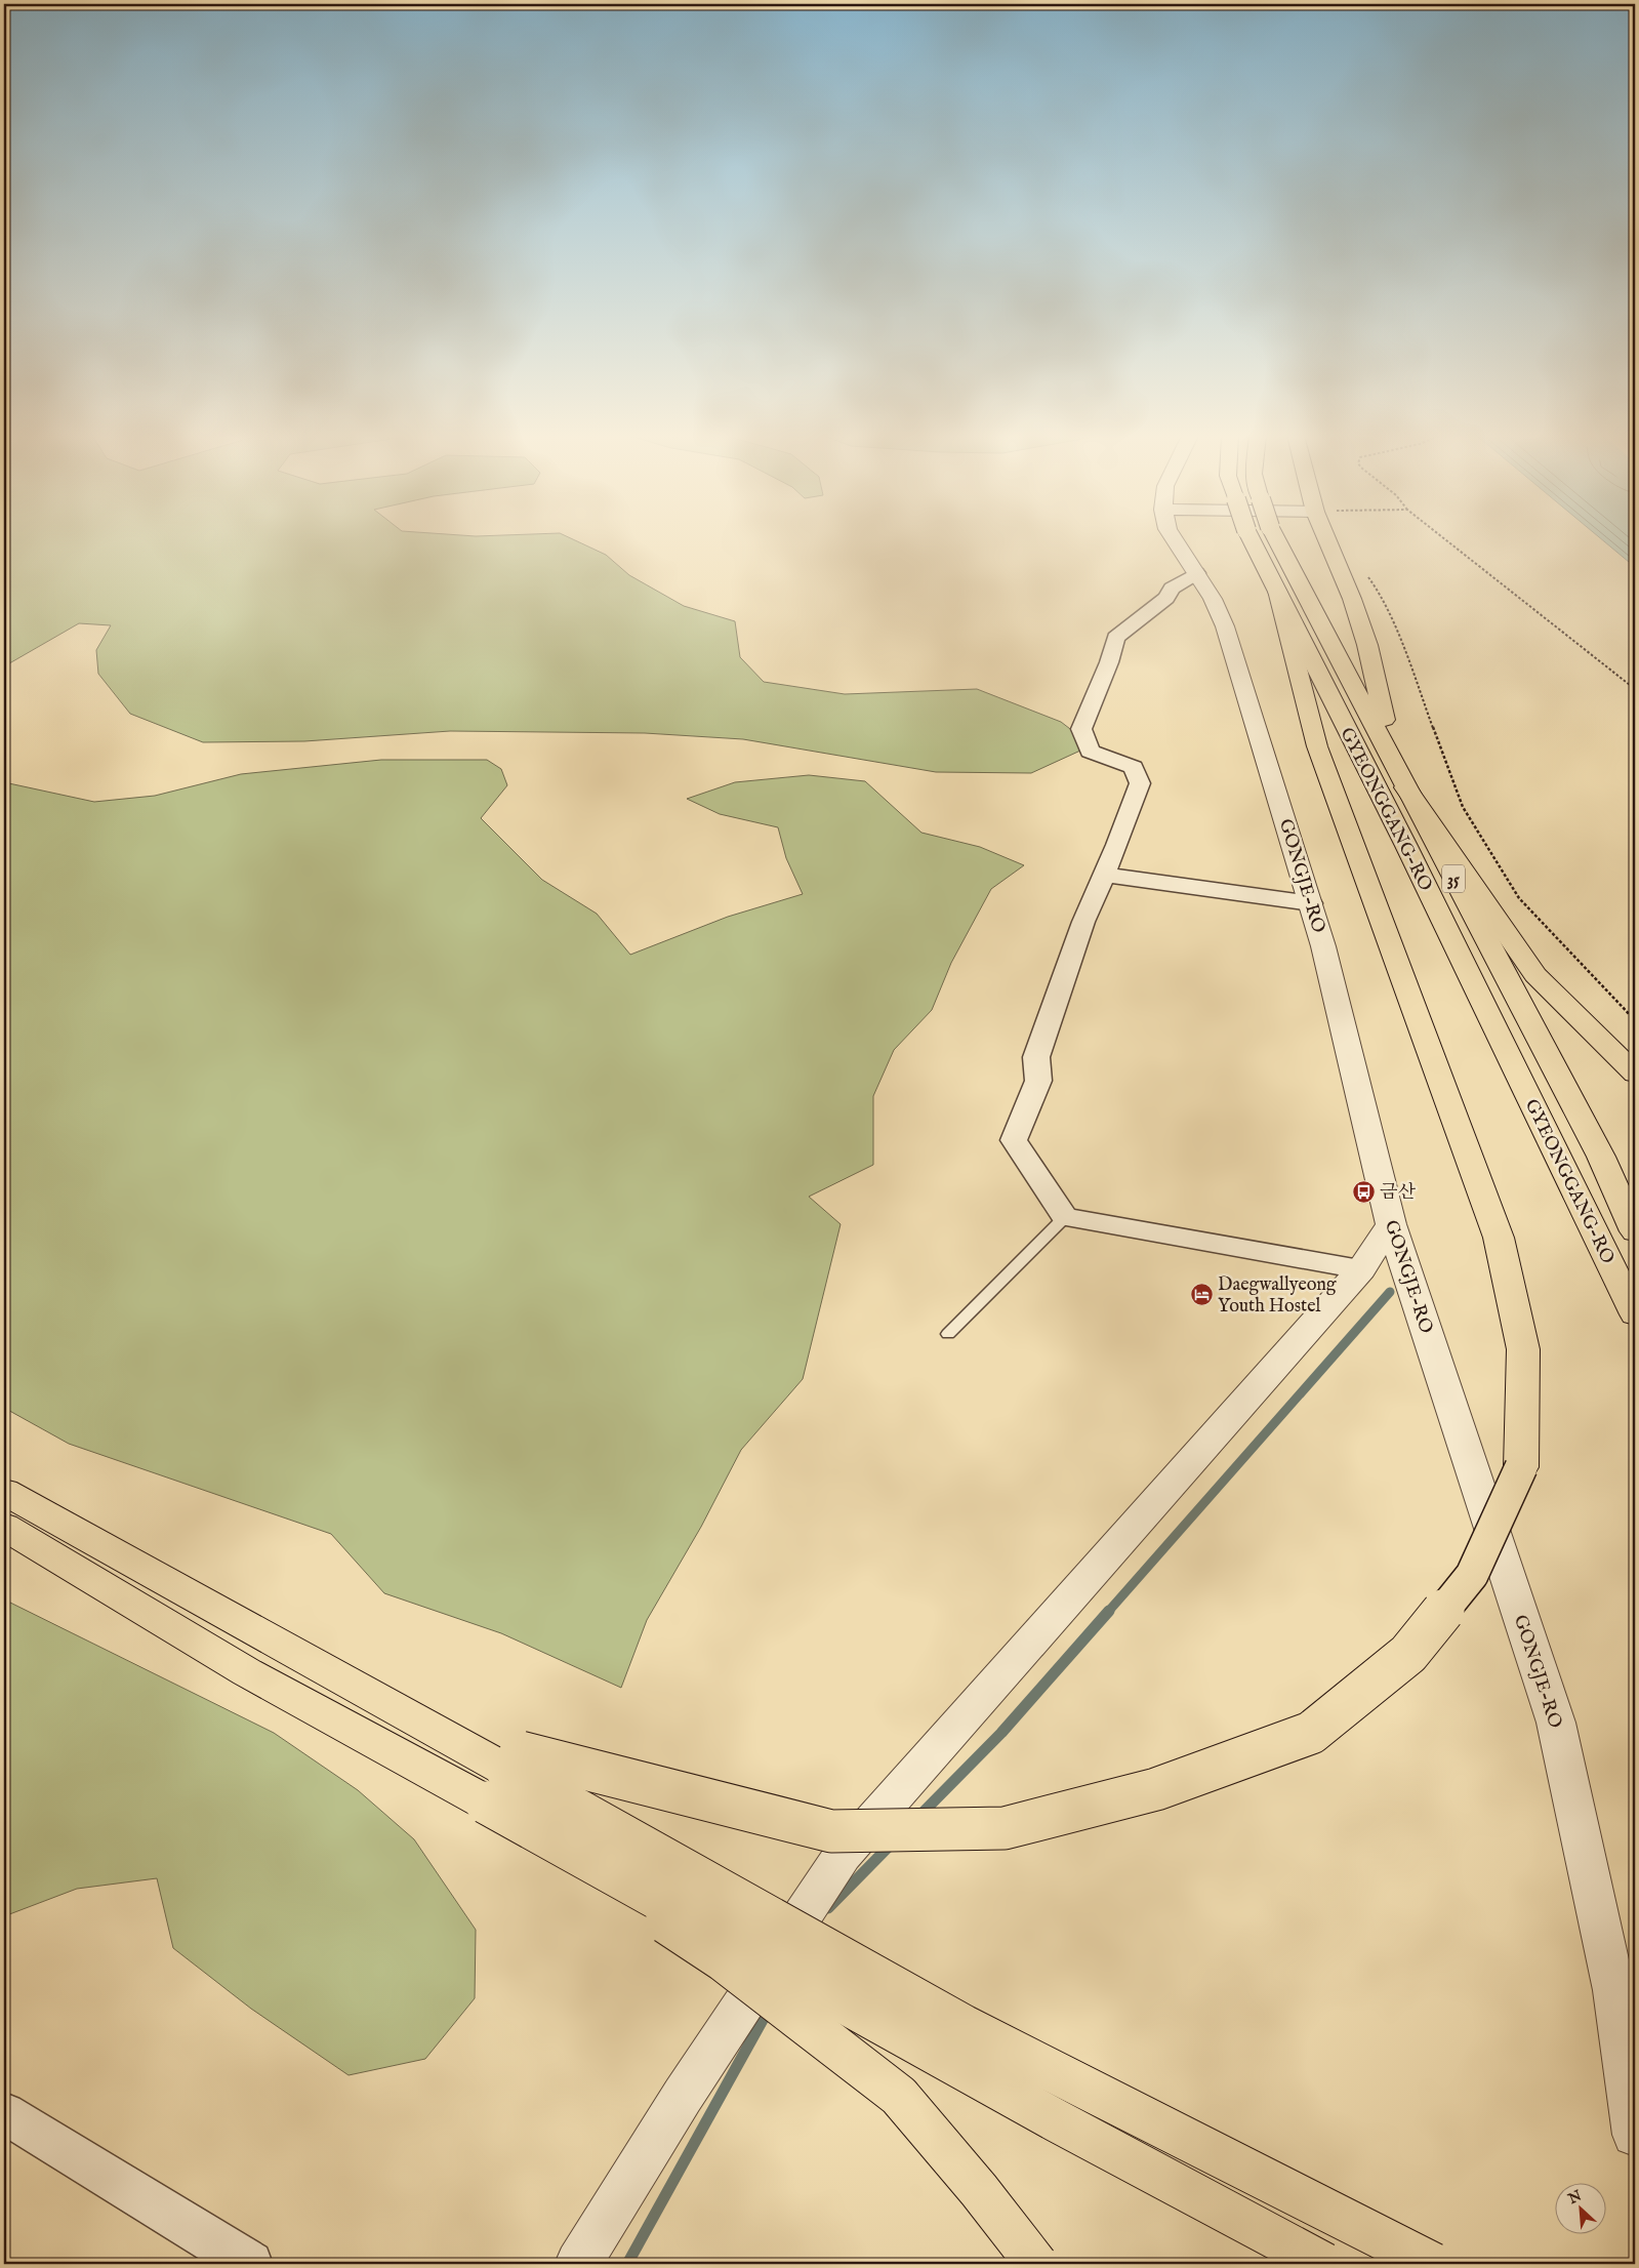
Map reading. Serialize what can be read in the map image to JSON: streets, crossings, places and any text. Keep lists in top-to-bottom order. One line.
{"streets":{"highway":["GYEONGGANG-RO","35"],"street":["GONGJE-RO"]},"places":{"bus stop":["금산"],"hotel":["Daegwallyeong Youth Hostel"]},"north":"top left"}
